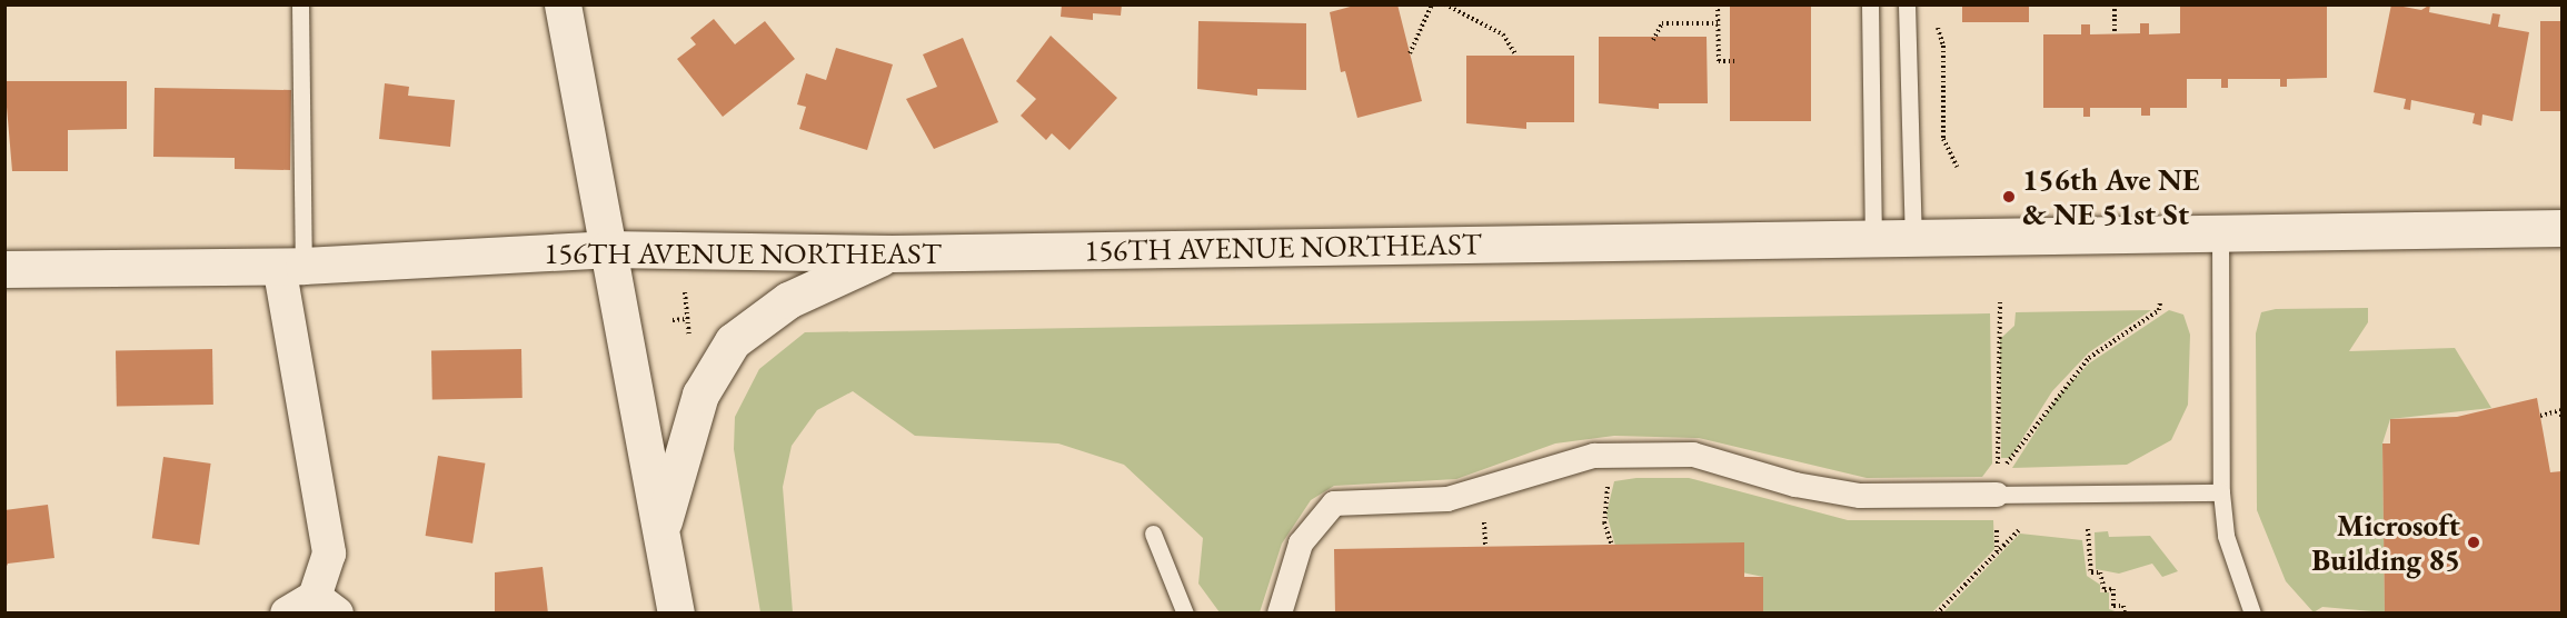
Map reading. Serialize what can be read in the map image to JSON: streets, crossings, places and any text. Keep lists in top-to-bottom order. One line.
{"streets":{"main road":["156TH AVENUE NORTHEAST"]},"places":["156th Ave NE & NE 51st St","Microsoft Building 85"]}
